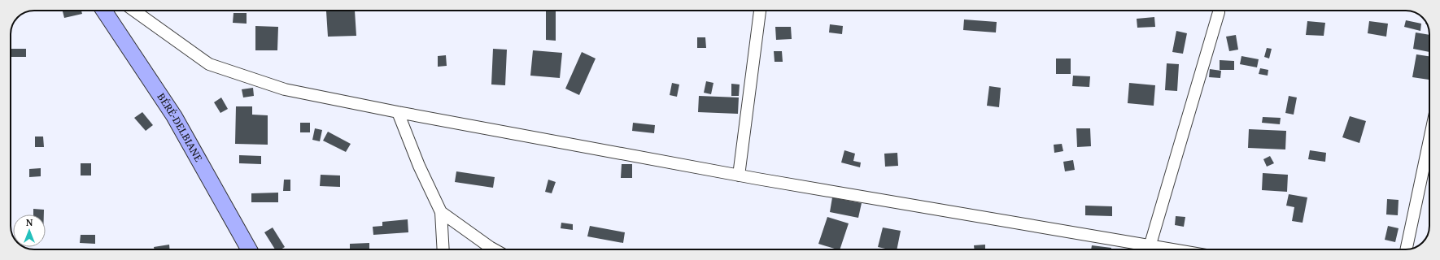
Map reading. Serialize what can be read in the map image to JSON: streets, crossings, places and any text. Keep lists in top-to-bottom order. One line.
{"streets":{"street":["BÉRÉ-DELBIANE"]},"north":"top"}
